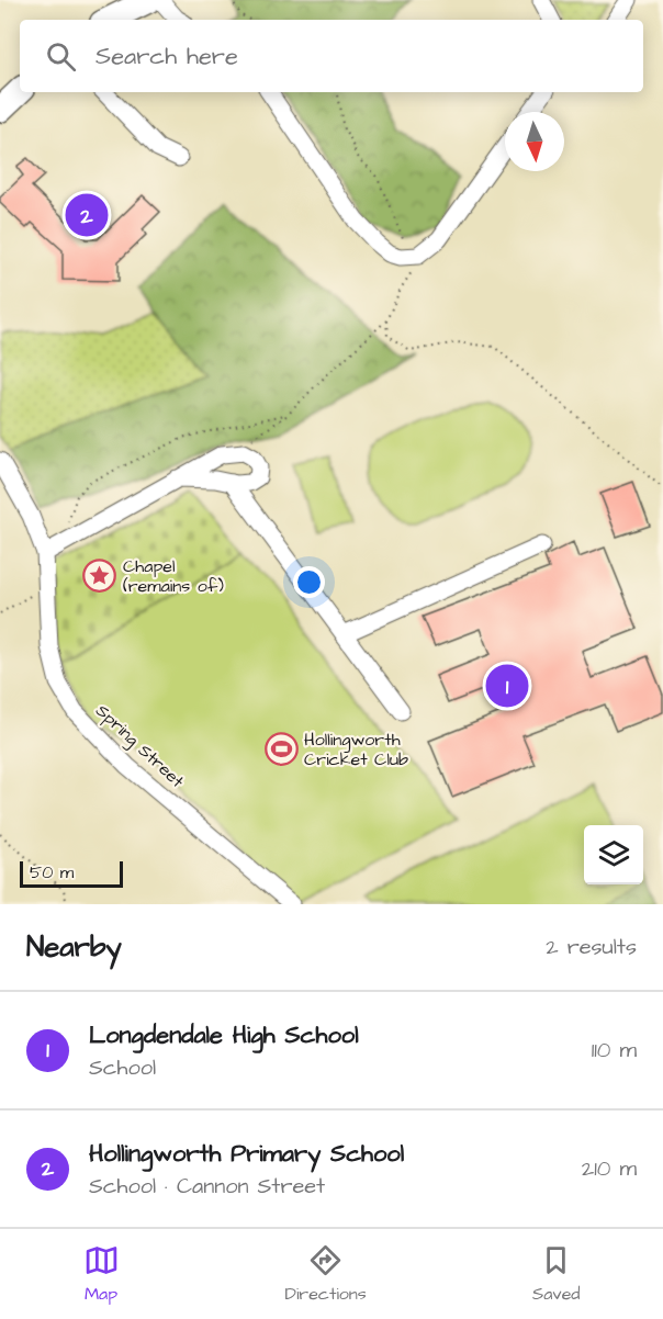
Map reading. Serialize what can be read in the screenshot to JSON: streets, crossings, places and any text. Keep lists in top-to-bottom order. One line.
{"streets":{"street":["Spring Street"]},"places":{"place":["Chapel (remains of)"],"sports":["Hollingworth Cricket Club"]},"scale_bar":"50 m","north":"bottom","page":{"search":"Search here","pins":["2","1"],"scale":"50 m","heading":["Nearby","2 results"],"list":[{"mark":"1","name":"Longdendale High School","note":"School","value":"110 m"},{"mark":"2","name":"Hollingworth Primary School","note":"School · Cannon Street","value":"210 m"}],"nav":["Map","Directions","Saved"]}}
